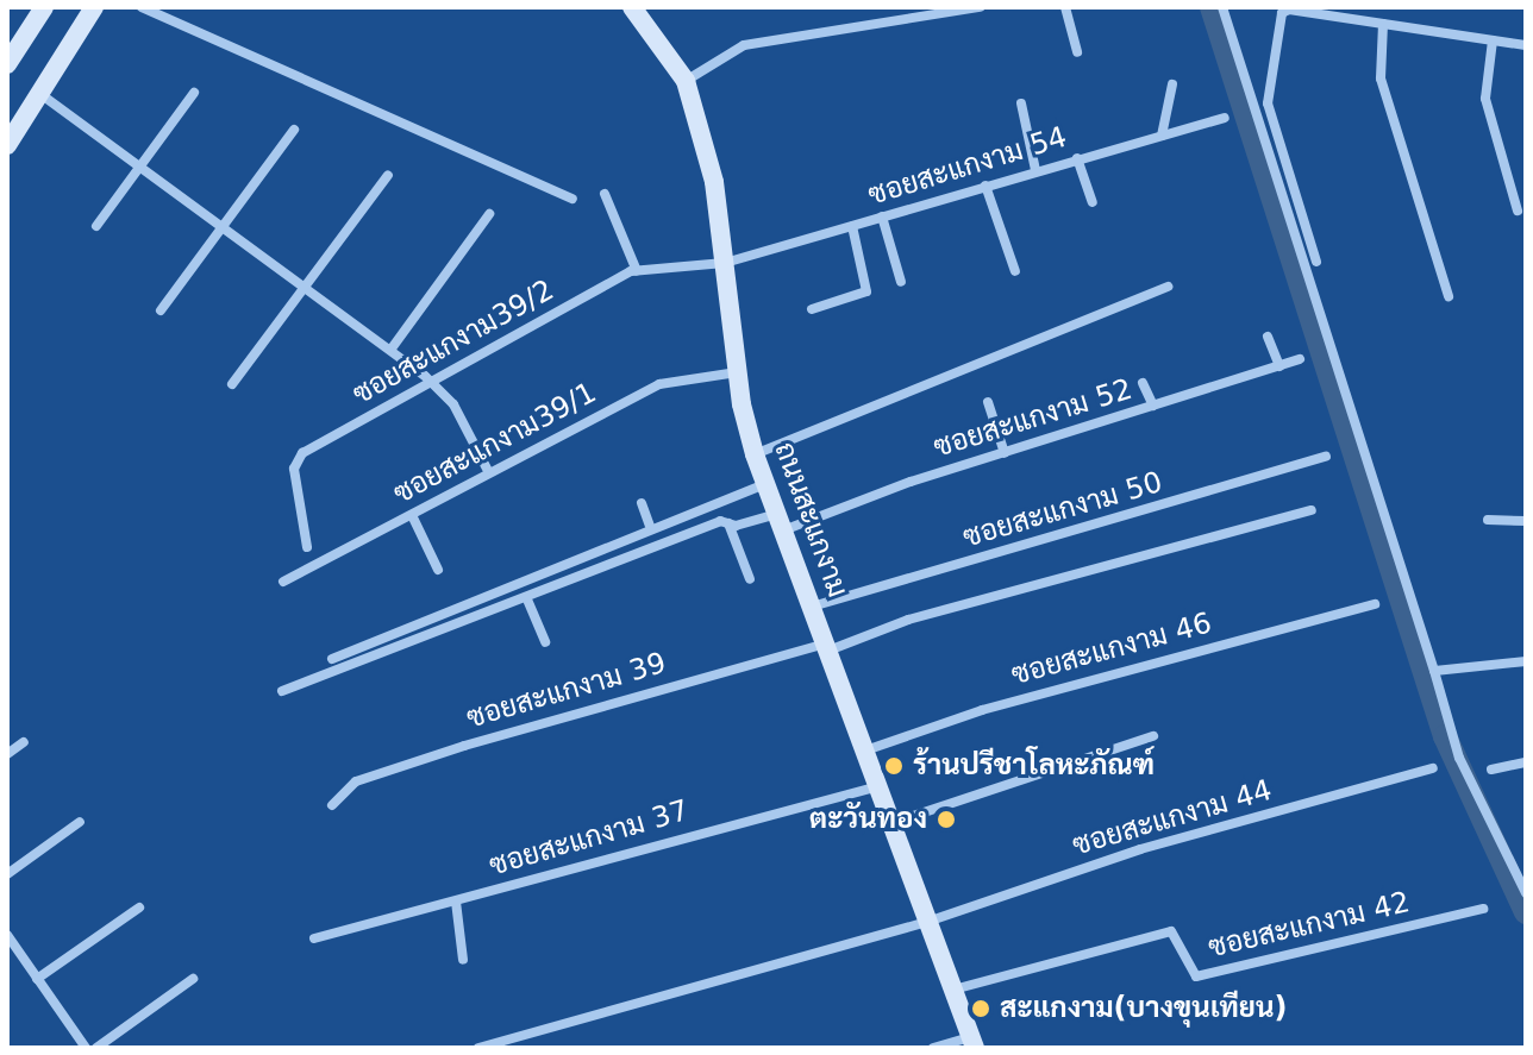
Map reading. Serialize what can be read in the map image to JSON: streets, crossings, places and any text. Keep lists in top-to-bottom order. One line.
{"streets":{"street":["ซอยสะแกงาม 54","ซอยสะแกงาม39/2","ซอยสะแกงาม 52","ซอยสะแกงาม39/1","ซอยสะแกงาม 50","ถนนสะแกงาม","ซอยสะแกงาม 46","ซอยสะแกงาม 39","ซอยสะแกงาม 44","ซอยสะแกงาม 37","ซอยสะแกงาม 42"]},"crossings":[["ซอยสะแกงาม 54","ซอยสะแกงาม39/2"],["ซอยสะแกงาม 54","ถนนสะแกงาม"],["ซอยสะแกงาม39/2","ถนนสะแกงาม"],["ซอยสะแกงาม 52","ถนนสะแกงาม"],["ซอยสะแกงาม39/1","ถนนสะแกงาม"],["ซอยสะแกงาม 50","ถนนสะแกงาม"],["ถนนสะแกงาม","ซอยสะแกงาม 46"],["ถนนสะแกงาม","ซอยสะแกงาม 39"],["ถนนสะแกงาม","ซอยสะแกงาม 44"],["ถนนสะแกงาม","ซอยสะแกงาม 37"],["ถนนสะแกงาม","ซอยสะแกงาม 42"]],"places":["ร้านปรีชาโลหะภัณฑ์","ตะวันทอง","สะแกงาม(บางขุนเทียน)"]}
